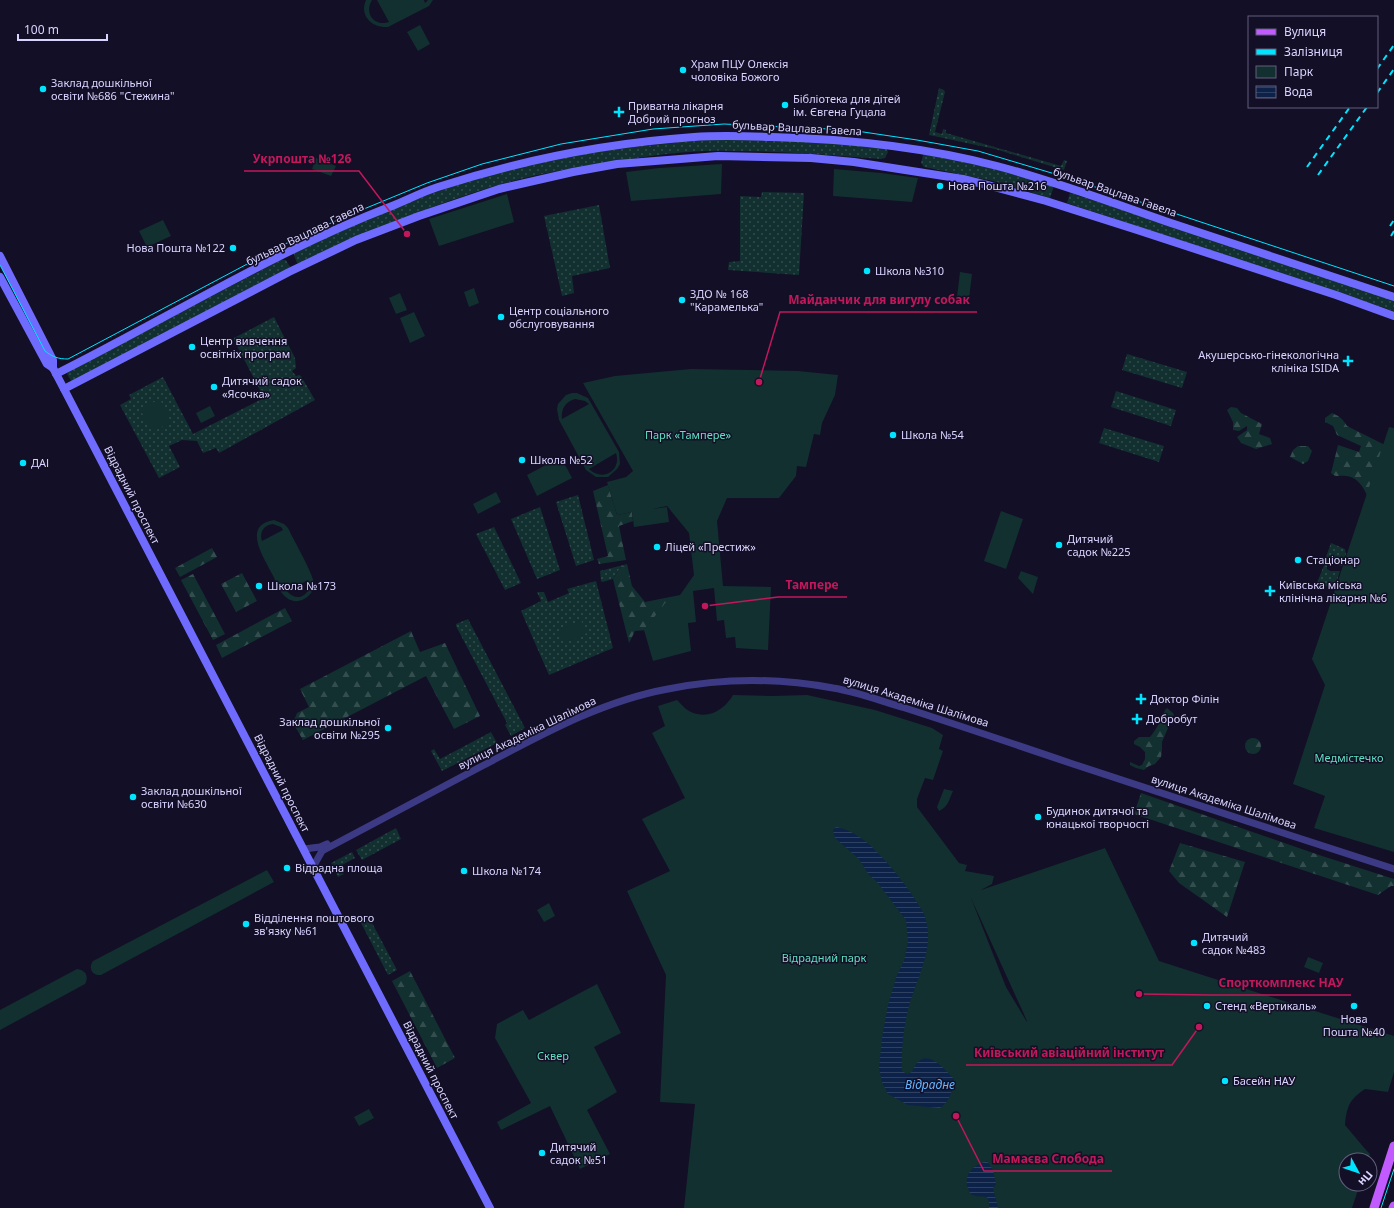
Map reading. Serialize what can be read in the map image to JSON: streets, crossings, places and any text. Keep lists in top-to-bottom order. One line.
{"streets":{"main road":["бульвар Вацлава Гавела","Відрадний проспект"],"street":["вулиця Академіка Шалімова"]},"crossings":[["бульвар Вацлава Гавела","Відрадний проспект"],["Відрадний проспект","вулиця Академіка Шалімова"]],"water":["Відрадне"],"parks":["Парк «Тампере»","Медмістечко","Відрадний парк","Сквер"],"places":{"other":["Храм ПЦУ Олексія чоловіка Божого","Заклад дошкільної освіти №686 \"Стежина\"","Бібліотека для дітей ім. Євгена Гуцала","Нова Пошта №216","Укрпошта №126","Нова Пошта №122","Школа №310","ЗДО № 168 \"Карамелька\"","Центр соціального обслуговування","Центр вивчення освітніх програм","Майданчик для вигулу собак","Дитячий садок «Ясочка»","Школа №54","Школа №52","ДАІ","Дитячий садок №225","Ліцей «Престиж»","Стаціонар","Школа №173","Тампере","Заклад дошкільної освіти №295","Заклад дошкільної освіти №630","Будинок дитячої та юнацької творчості","Відрадна площа","Школа №174","Відділення поштового зв'язку №61","Дитячий садок №483","Спорткомплекс НАУ","Стенд «Вертикаль»","Нова Пошта №40","Київський авіаційний інститут","Басейн НАУ","Мамаєва Слобода","Дитячий садок №51"],"health":["Приватна лікарня Добрий прогноз","Акушерсько-гінекологічна клініка ISIDA","Київська міська клінічна лікарня №6","Доктор Філін","Добробут"]},"legend":["Вулиця","Залізниця","Парк","Вода"],"scale_bar":"100 m","north":"bottom right"}
